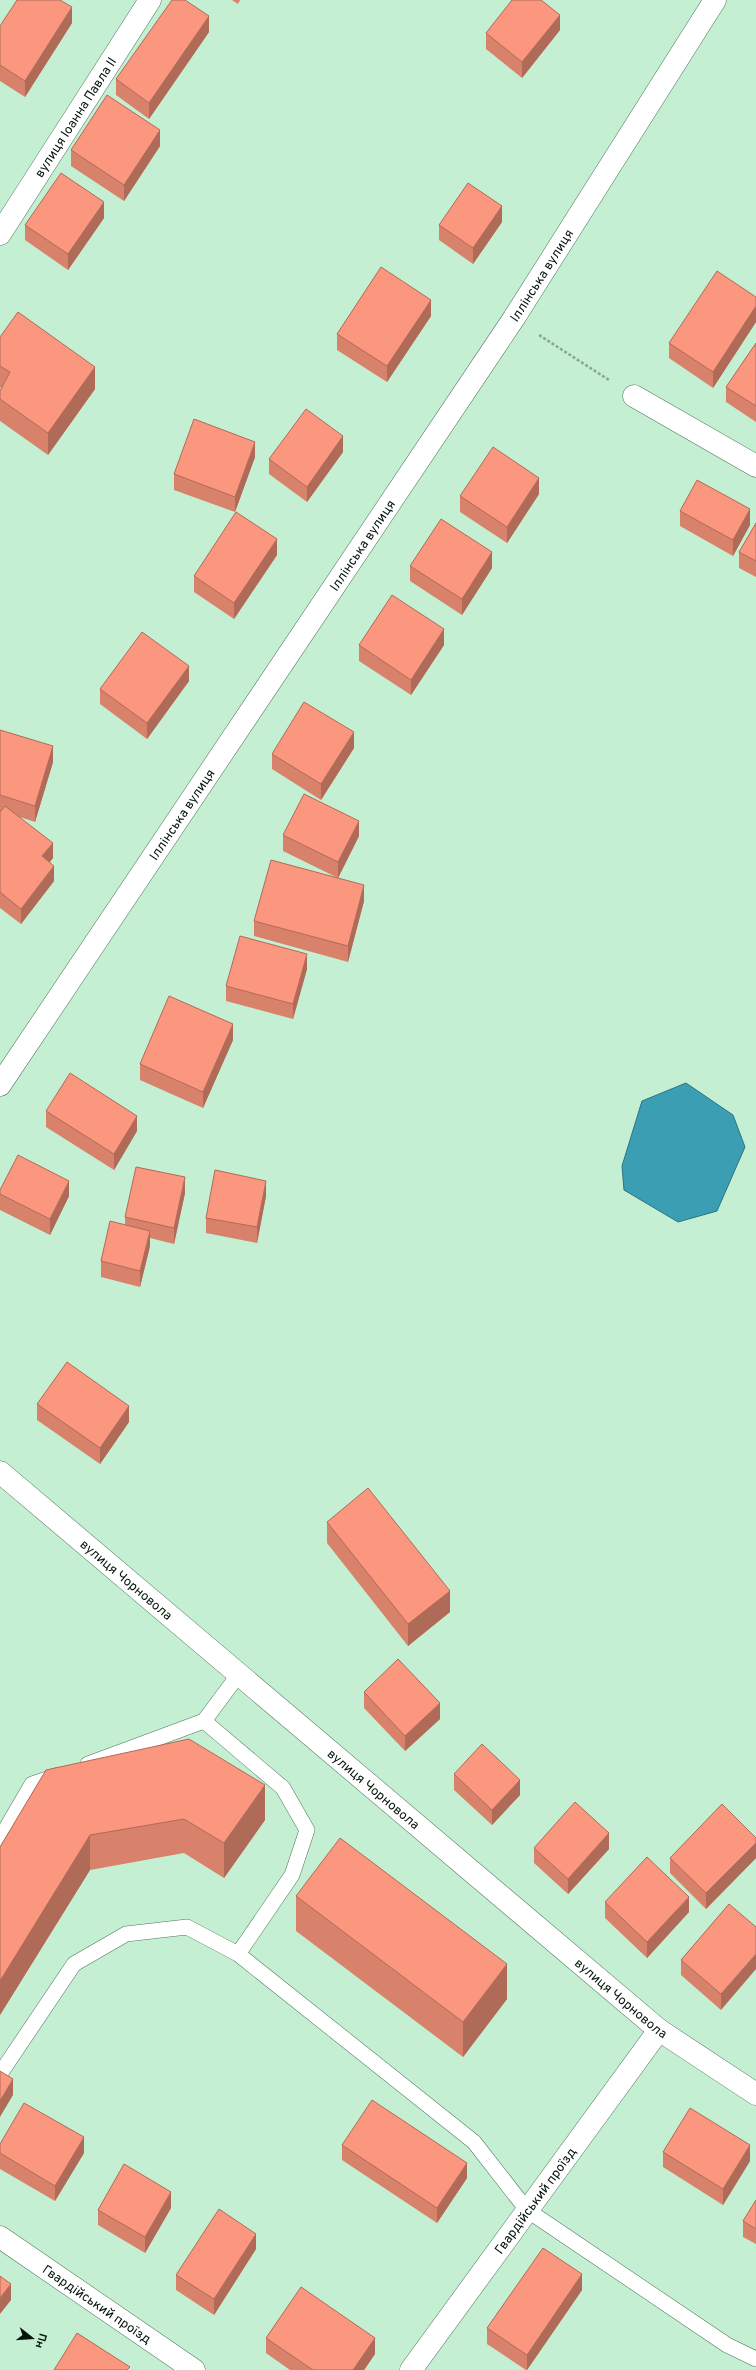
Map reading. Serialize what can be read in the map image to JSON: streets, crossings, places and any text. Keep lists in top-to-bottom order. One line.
{"streets":{"main road":["вулиця Іоанна Павла II","Іллінська вулиця","вулиця Чорновола","Гвардійський проїзд"]},"crossings":[["вулиця Чорновола","Гвардійський проїзд"]],"north":"right"}
